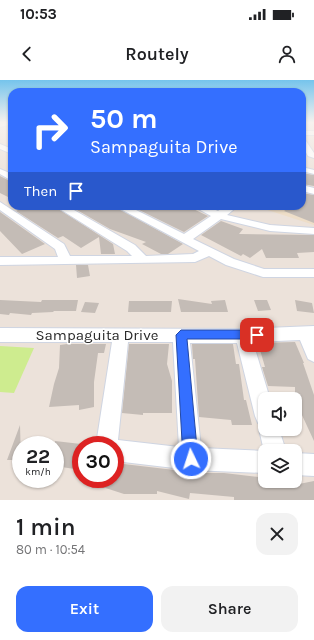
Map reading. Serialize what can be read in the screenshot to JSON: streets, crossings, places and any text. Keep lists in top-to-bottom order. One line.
{"streets":{"street":["Sampaguita Drive"]},"page":{"status":"10:53","header":"Routely","turn":["50 m","Sampaguita Drive"],"then":"Then","speed":"22 km/h","limit":"30","heading":["1 min","80 m · 10:54"],"buttons":["Exit","Share"]}}
